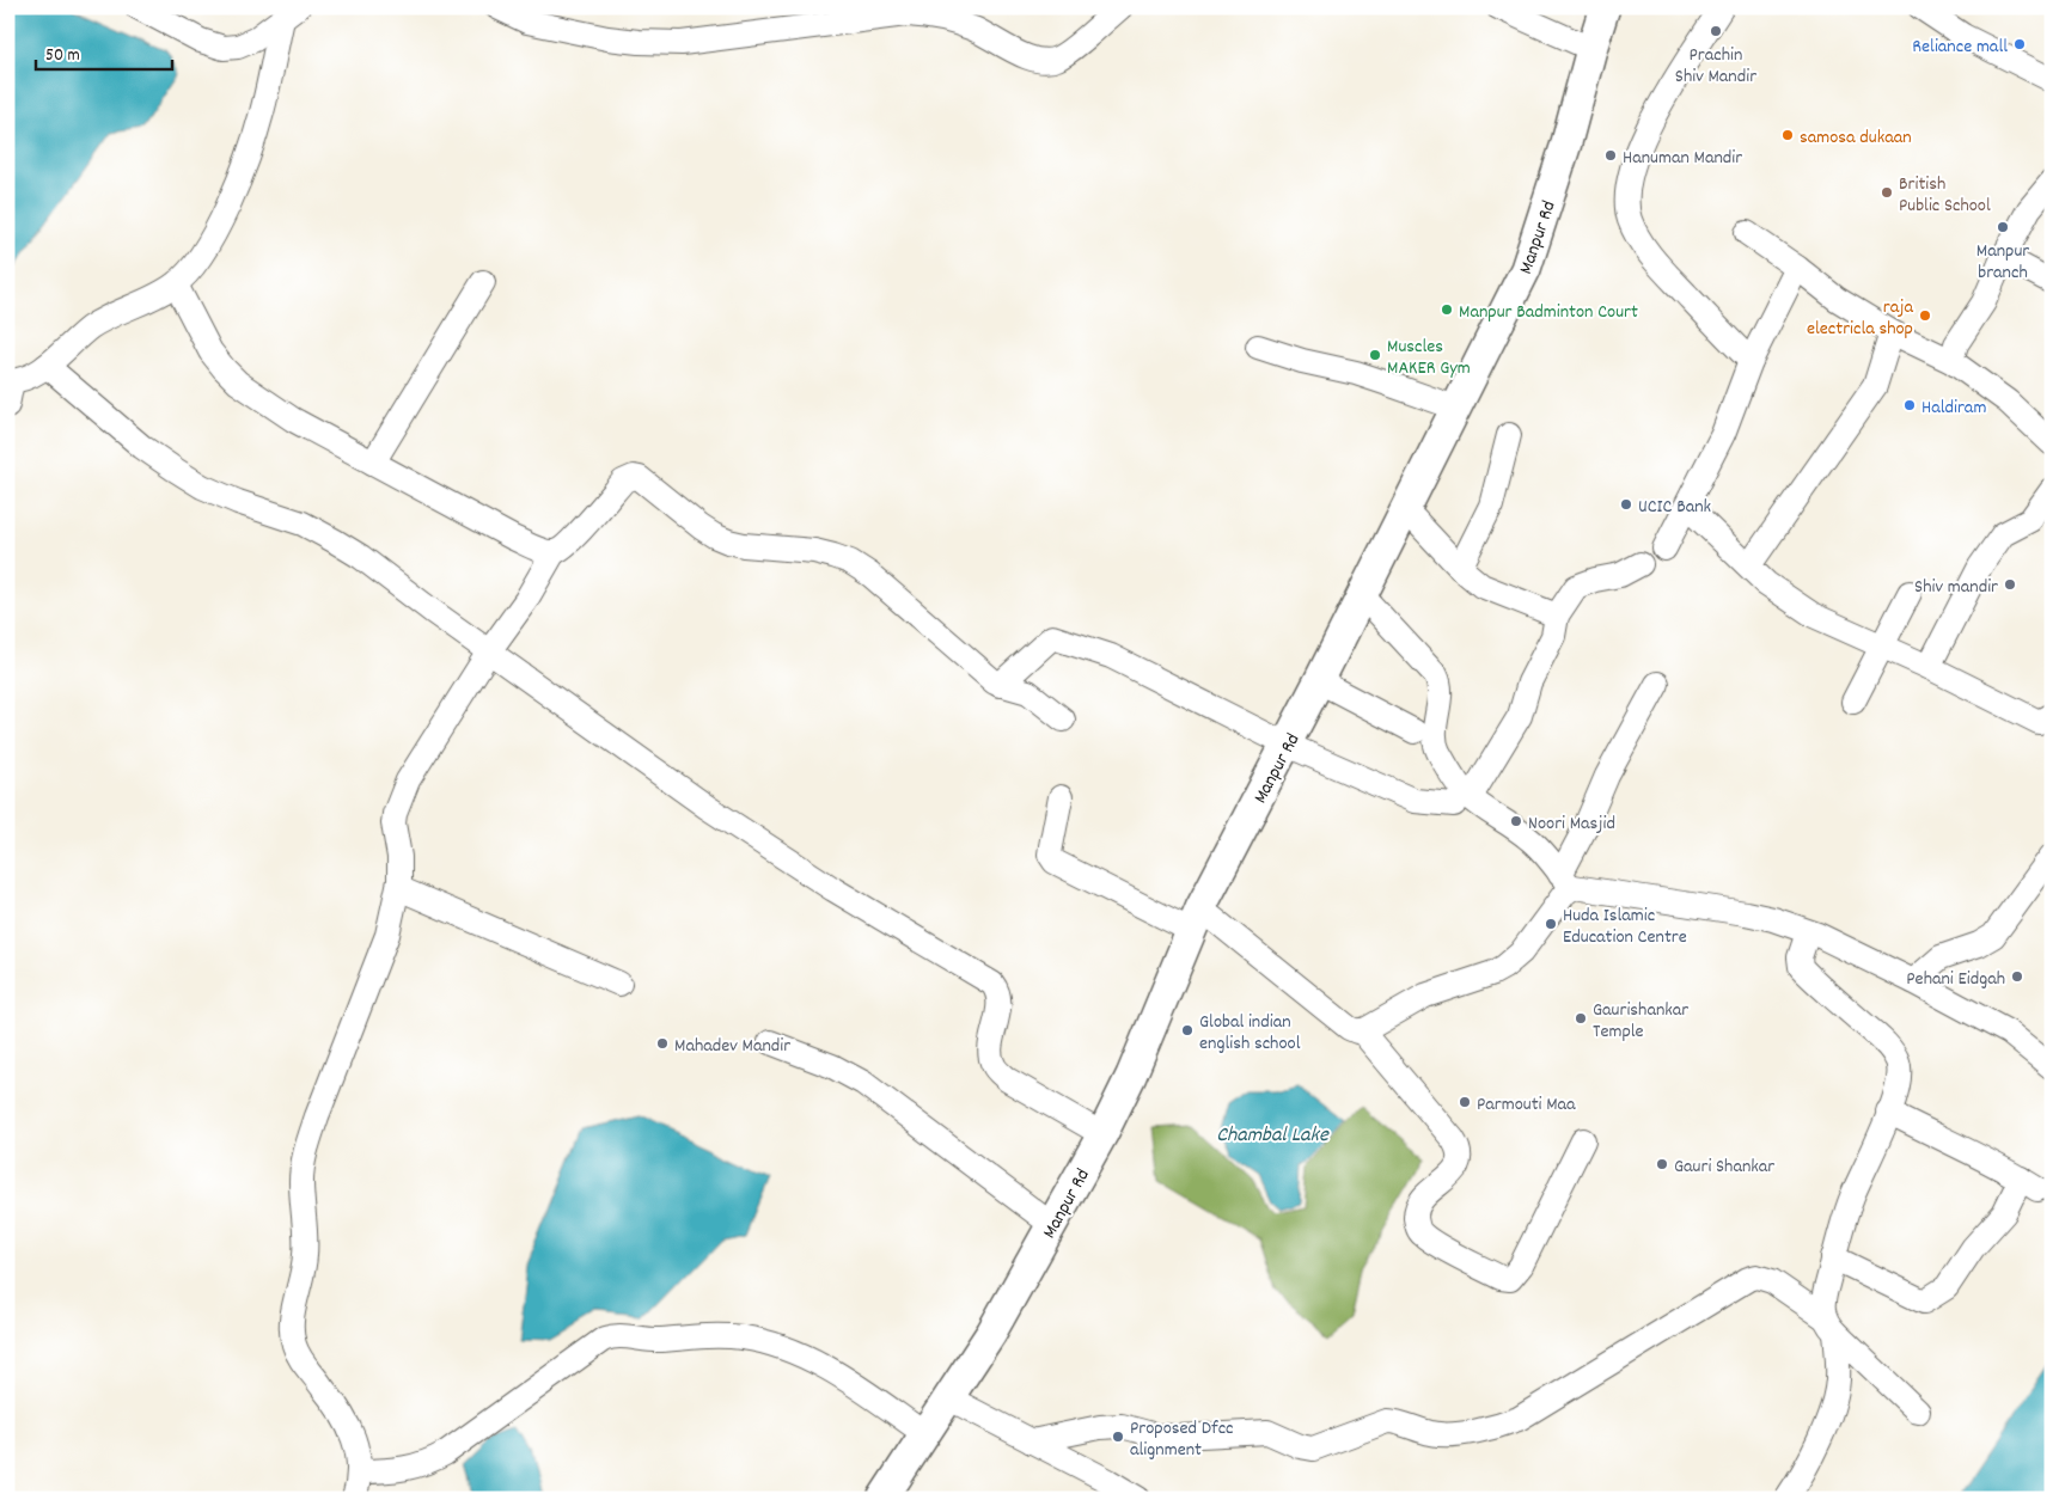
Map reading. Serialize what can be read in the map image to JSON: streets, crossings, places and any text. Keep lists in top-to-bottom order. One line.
{"streets":{"main road":["Manpur Rd"]},"water":["Chambal Lake"],"places":["Prachin Shiv Mandir","Reliance mall","samosa dukaan","Hanuman Mandir","British Public School","Manpur branch","Manpur Badminton Court","raja electricla shop","Muscles MAKER Gym","Haldiram","UCIC Bank","Shiv mandir","Noori Masjid","Huda Islamic Education Centre","Pehani Eidgah","Gaurishankar Temple","Global indian english school","Mahadev Mandir","Parmouti Maa","Gauri Shankar","Proposed Dfcc alignment"],"scale_bar":"50 m"}
